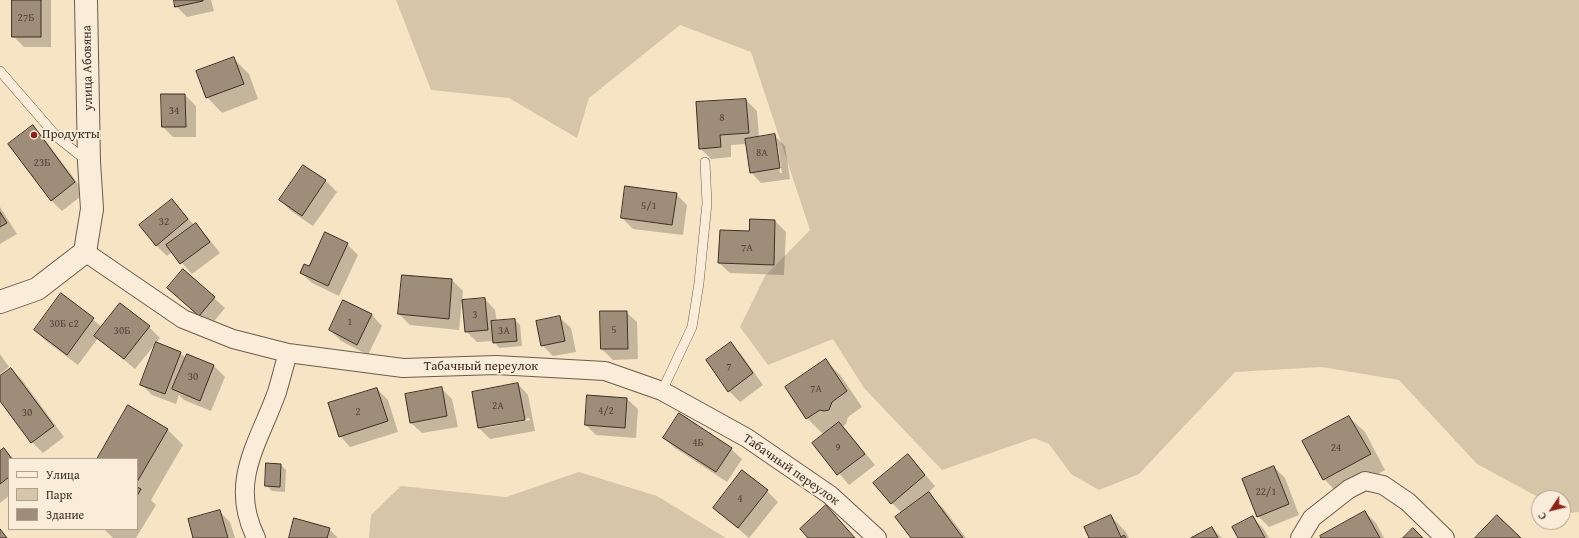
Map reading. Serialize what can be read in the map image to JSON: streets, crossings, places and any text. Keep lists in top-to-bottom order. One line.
{"streets":{"street":["улица Абовяна","Табачный переулок"]},"crossings":[["улица Абовяна","Табачный переулок"]],"places":["Продукты"],"house_numbers":["27Б","34","8","8А","23Б","5/1","32","7А","3","1","30Б с2","5","30Б","3А","7","30","7А","2А","4/2","2","30","4Б","9","24","22/1","4"],"legend":["Улица","Парк","Здание"],"north":"bottom left"}
